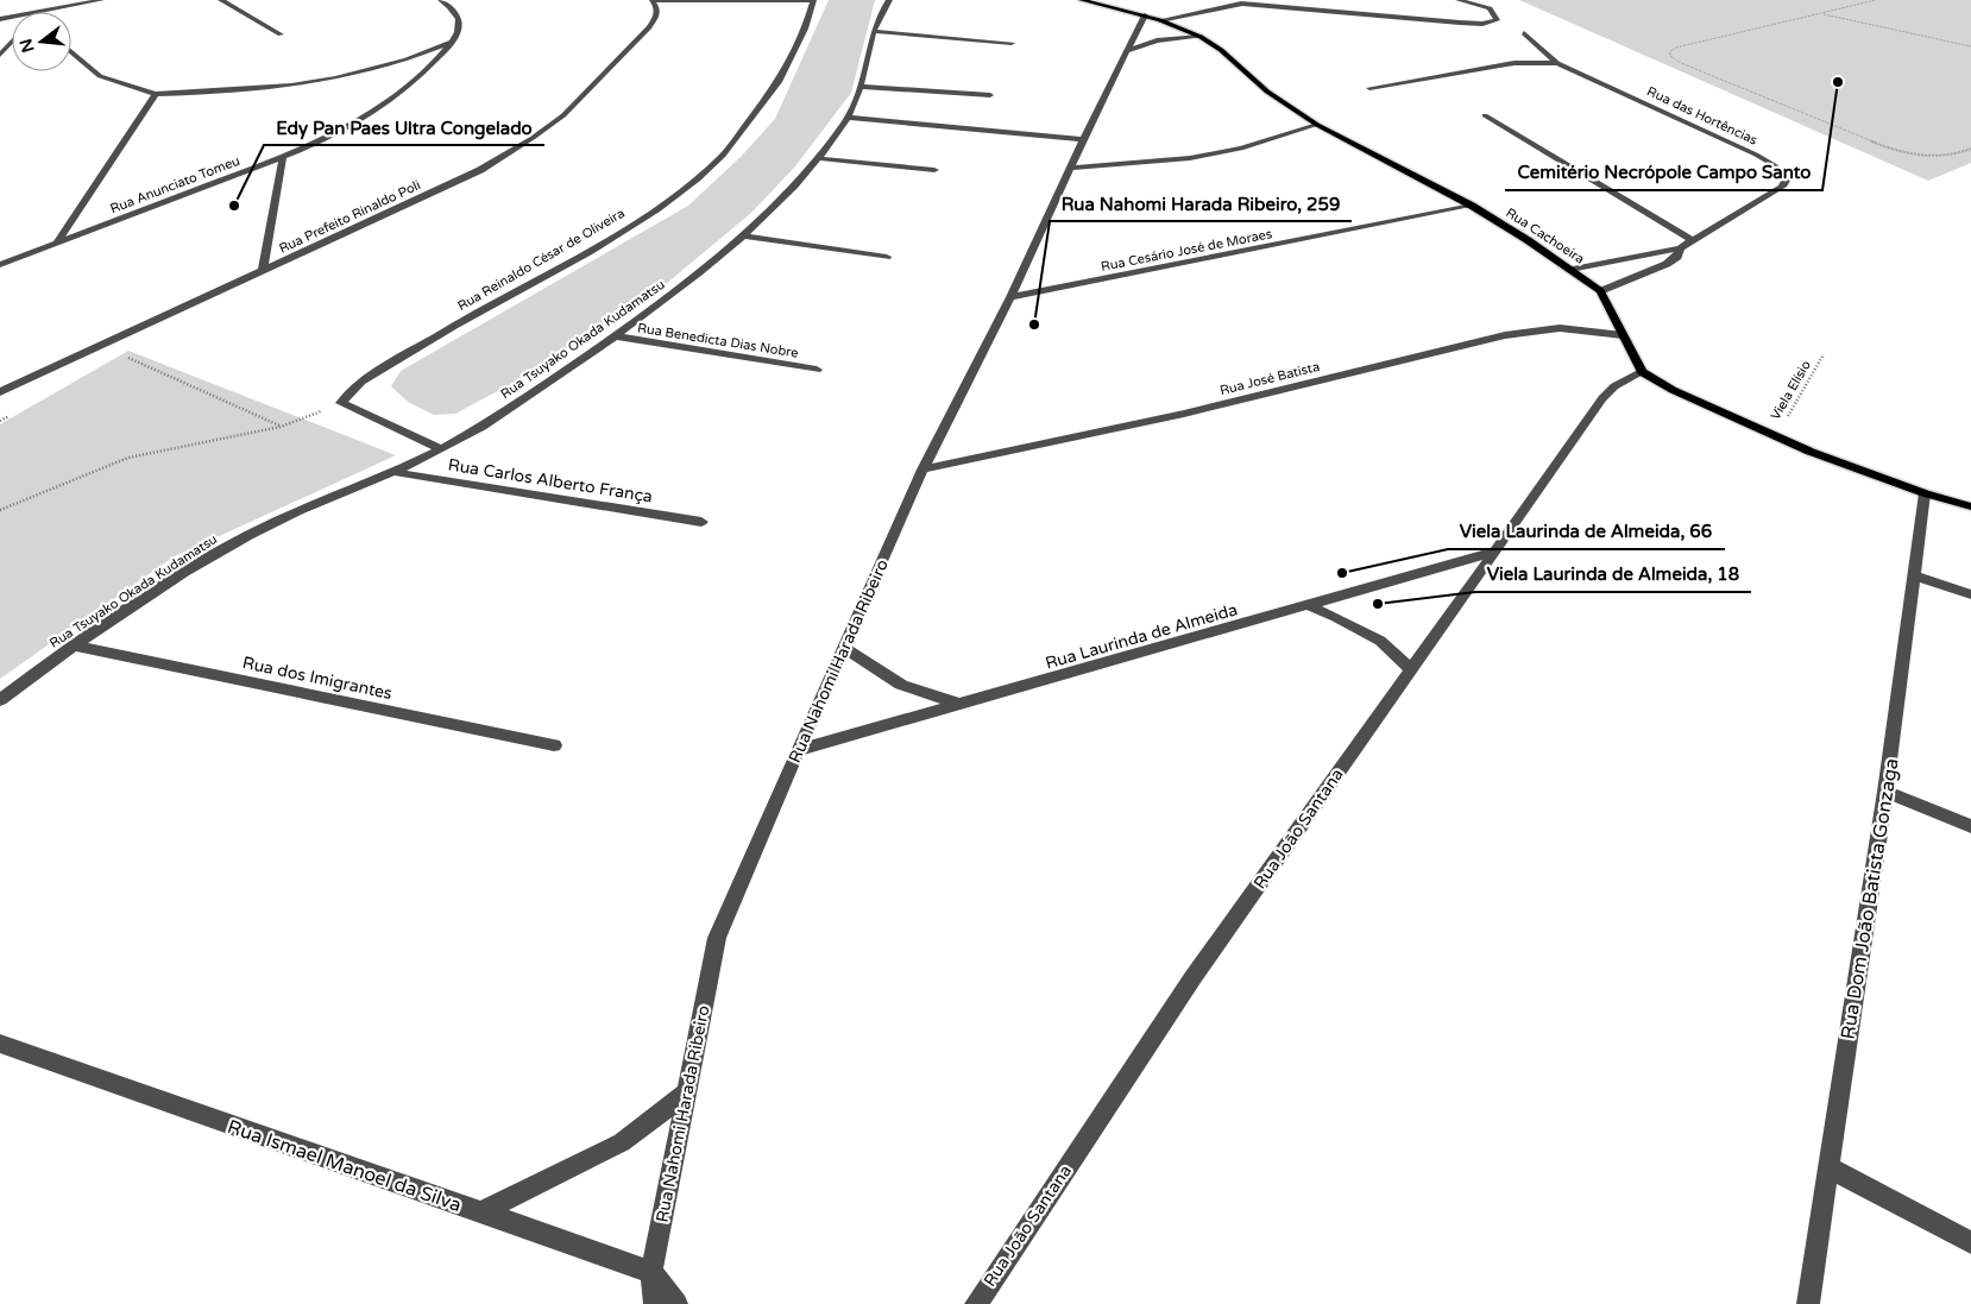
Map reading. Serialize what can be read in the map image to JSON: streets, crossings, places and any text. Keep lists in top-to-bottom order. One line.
{"streets":{"main road":["Rua Cachoeira"],"street":["Rua das Hortências","Rua Anunciato Tomeu","Rua Prefeito Rinaldo Poli","Rua Cesário José de Moraes","Rua Reinaldo César de Oliveira","Rua Tsuyako Okada Kudamatsu","Rua Benedicta Dias Nobre","Rua José Batista","Rua Carlos Alberto França","Rua Laurinda de Almeida","Rua Nahomi Harada Ribeiro","Rua dos Imigrantes","Rua João Santana","Rua Dom João Batista Gonzaga","Rua Ismael Manoel da Silva"],"path":["Viela Elísio"]},"crossings":[["Rua das Hortências","Rua Cachoeira"],["Rua Cachoeira","Rua Cesário José de Moraes"],["Rua Cachoeira","Rua José Batista"],["Rua Cachoeira","Rua Nahomi Harada Ribeiro"],["Rua Cachoeira","Rua João Santana"],["Rua Cesário José de Moraes","Rua Nahomi Harada Ribeiro"],["Rua Tsuyako Okada Kudamatsu","Rua Benedicta Dias Nobre"],["Rua Tsuyako Okada Kudamatsu","Rua Carlos Alberto França"],["Rua Tsuyako Okada Kudamatsu","Rua dos Imigrantes"],["Rua José Batista","Rua Nahomi Harada Ribeiro"],["Rua Laurinda de Almeida","Rua Nahomi Harada Ribeiro"],["Rua Laurinda de Almeida","Rua João Santana"],["Rua Nahomi Harada Ribeiro","Rua Ismael Manoel da Silva"]],"places":["Cemitério Necrópole Campo Santo","Edy Pan Paes Ultra Congelado","Rua Nahomi Harada Ribeiro, 259","Viela Laurinda de Almeida, 66","Viela Laurinda de Almeida, 18"],"north":"left"}
